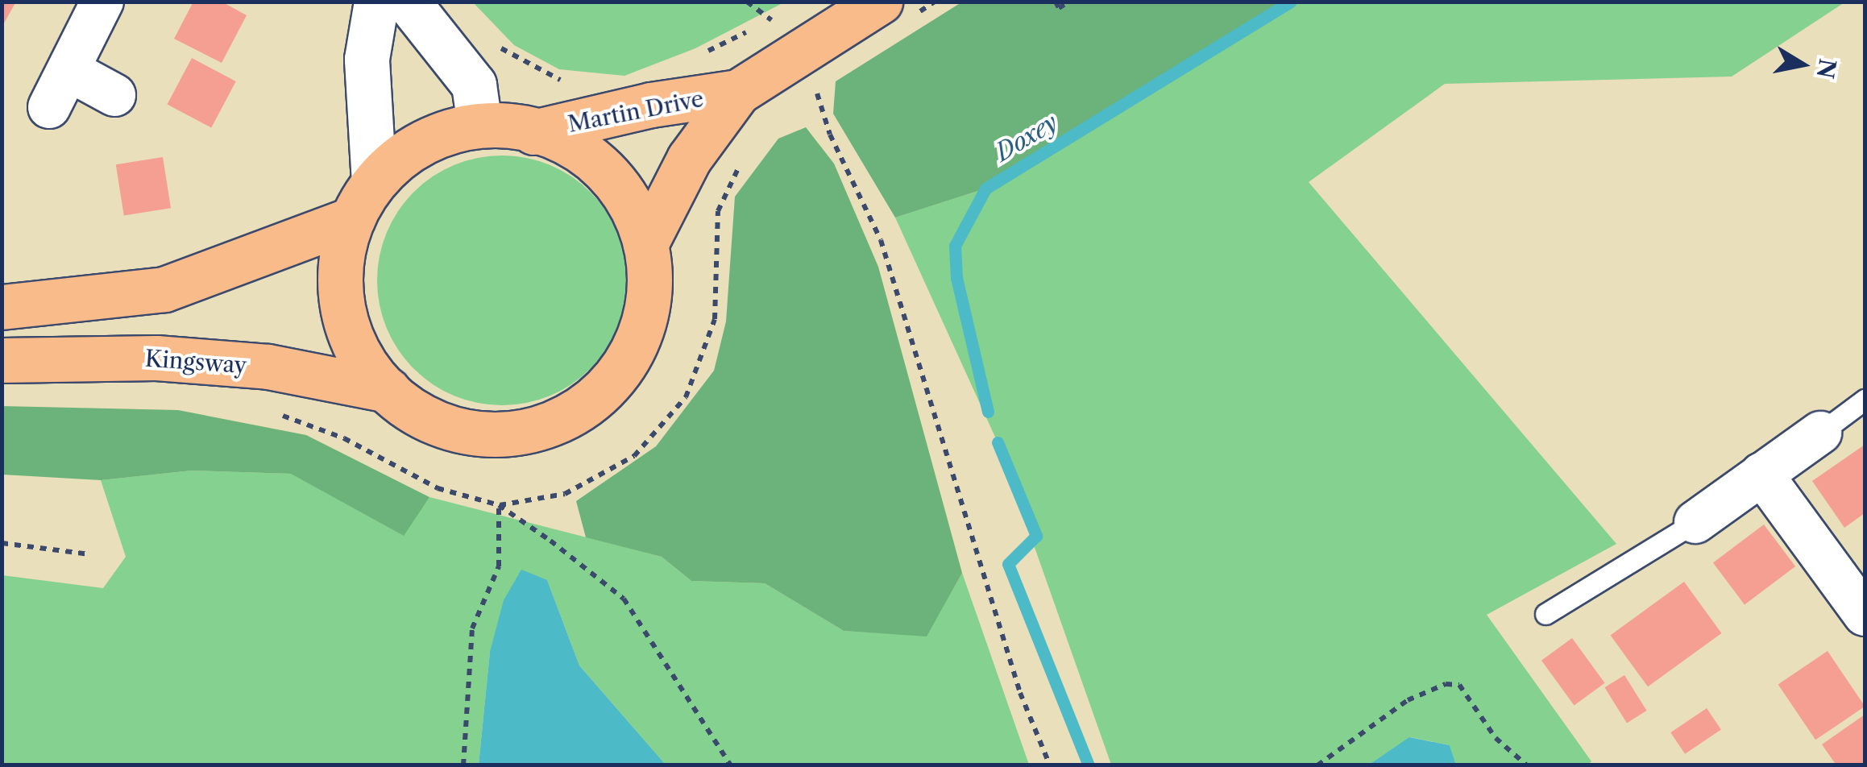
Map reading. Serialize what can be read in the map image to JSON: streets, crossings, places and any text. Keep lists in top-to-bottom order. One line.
{"streets":{"main road":["Martin Drive","Kingsway"]},"crossings":[["Martin Drive","Kingsway"]],"water":["Doxey"],"north":"right"}
